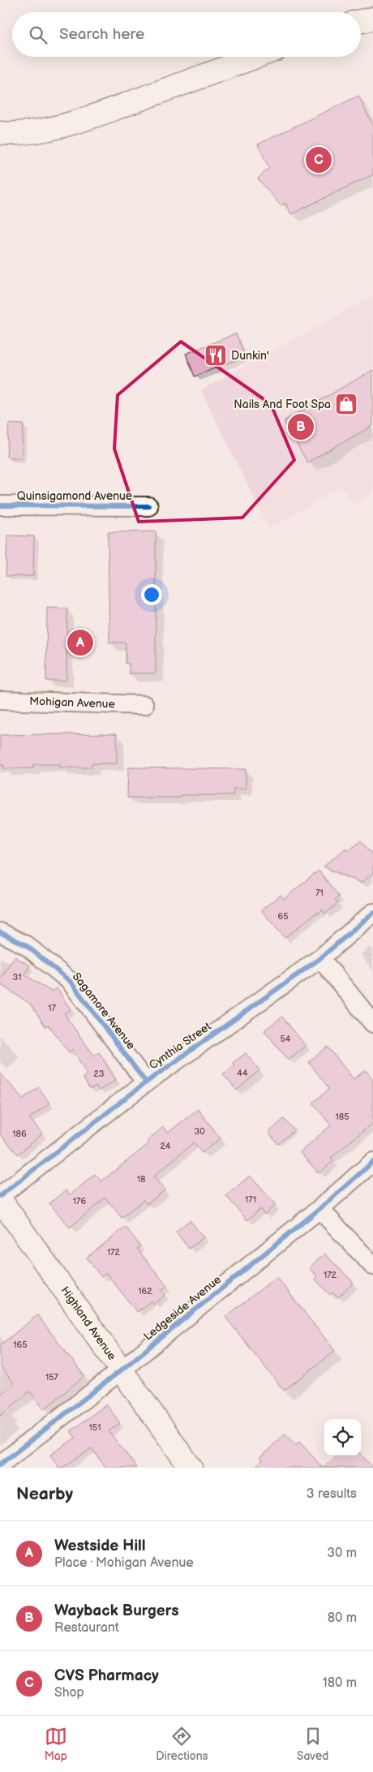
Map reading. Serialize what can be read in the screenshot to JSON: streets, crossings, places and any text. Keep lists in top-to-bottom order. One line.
{"streets":{"main road":["Highland Avenue"],"street":["Quinsigamond Avenue","Mohigan Avenue","Sagamore Avenue","Cynthia Street","Ledgeside Avenue"]},"crossings":[["Sagamore Avenue","Cynthia Street"],["Cynthia Street","Highland Avenue"],["Ledgeside Avenue","Highland Avenue"]],"places":{"restaurant":["Dunkin'"],"shop":["Nails And Foot Spa"]},"house_numbers":["71","65","31","17","54","44","23","185","30","186","24","18","171","176","172","172","162","165","157","151"],"page":{"search":"Search here","pins":["C","B","A"],"heading":["Nearby","3 results"],"list":[{"mark":"A","name":"Westside Hill","note":"Place · Mohigan Avenue","value":"30 m"},{"mark":"B","name":"Wayback Burgers","note":"Restaurant","value":"80 m"},{"mark":"C","name":"CVS Pharmacy","note":"Shop","value":"180 m"}],"nav":["Map","Directions","Saved"]}}
